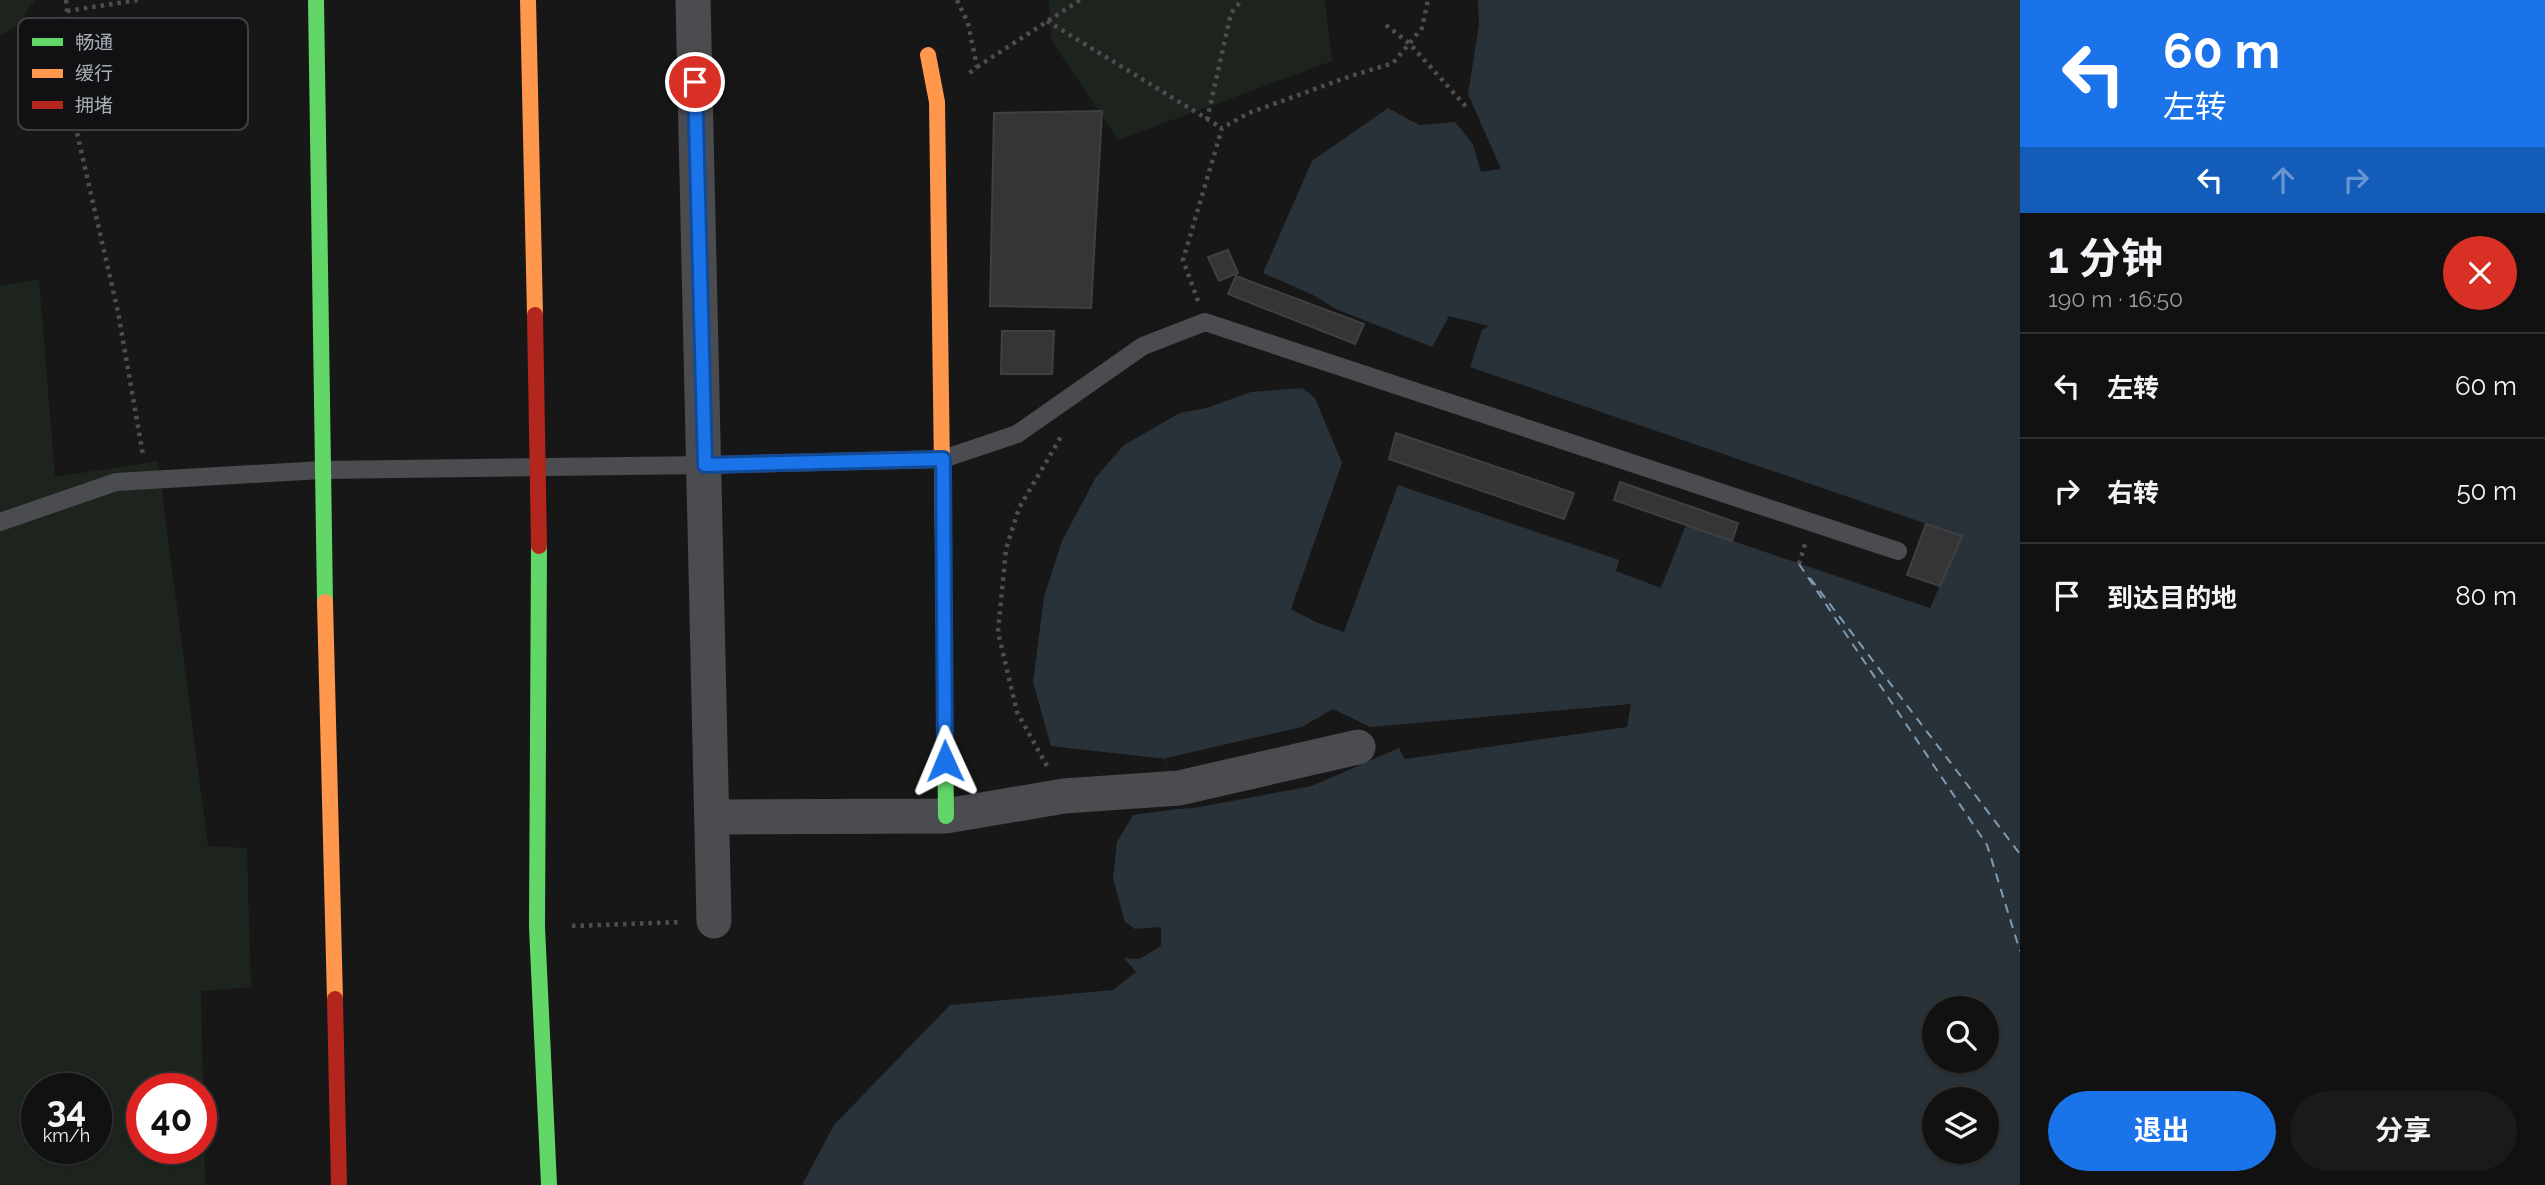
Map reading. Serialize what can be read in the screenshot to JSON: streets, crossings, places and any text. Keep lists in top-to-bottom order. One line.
{"legend":["畅通","缓行","拥堵"],"page":{"turn":["60 m","左转"],"heading":["1 分钟","190 m · 16:50"],"list":[{"name":"左转","value":"60 m"},{"name":"右转","value":"50 m"},{"name":"到达目的地","value":"80 m"}],"speed":"34 km/h","limit":"40","buttons":["退出","分享"]}}
